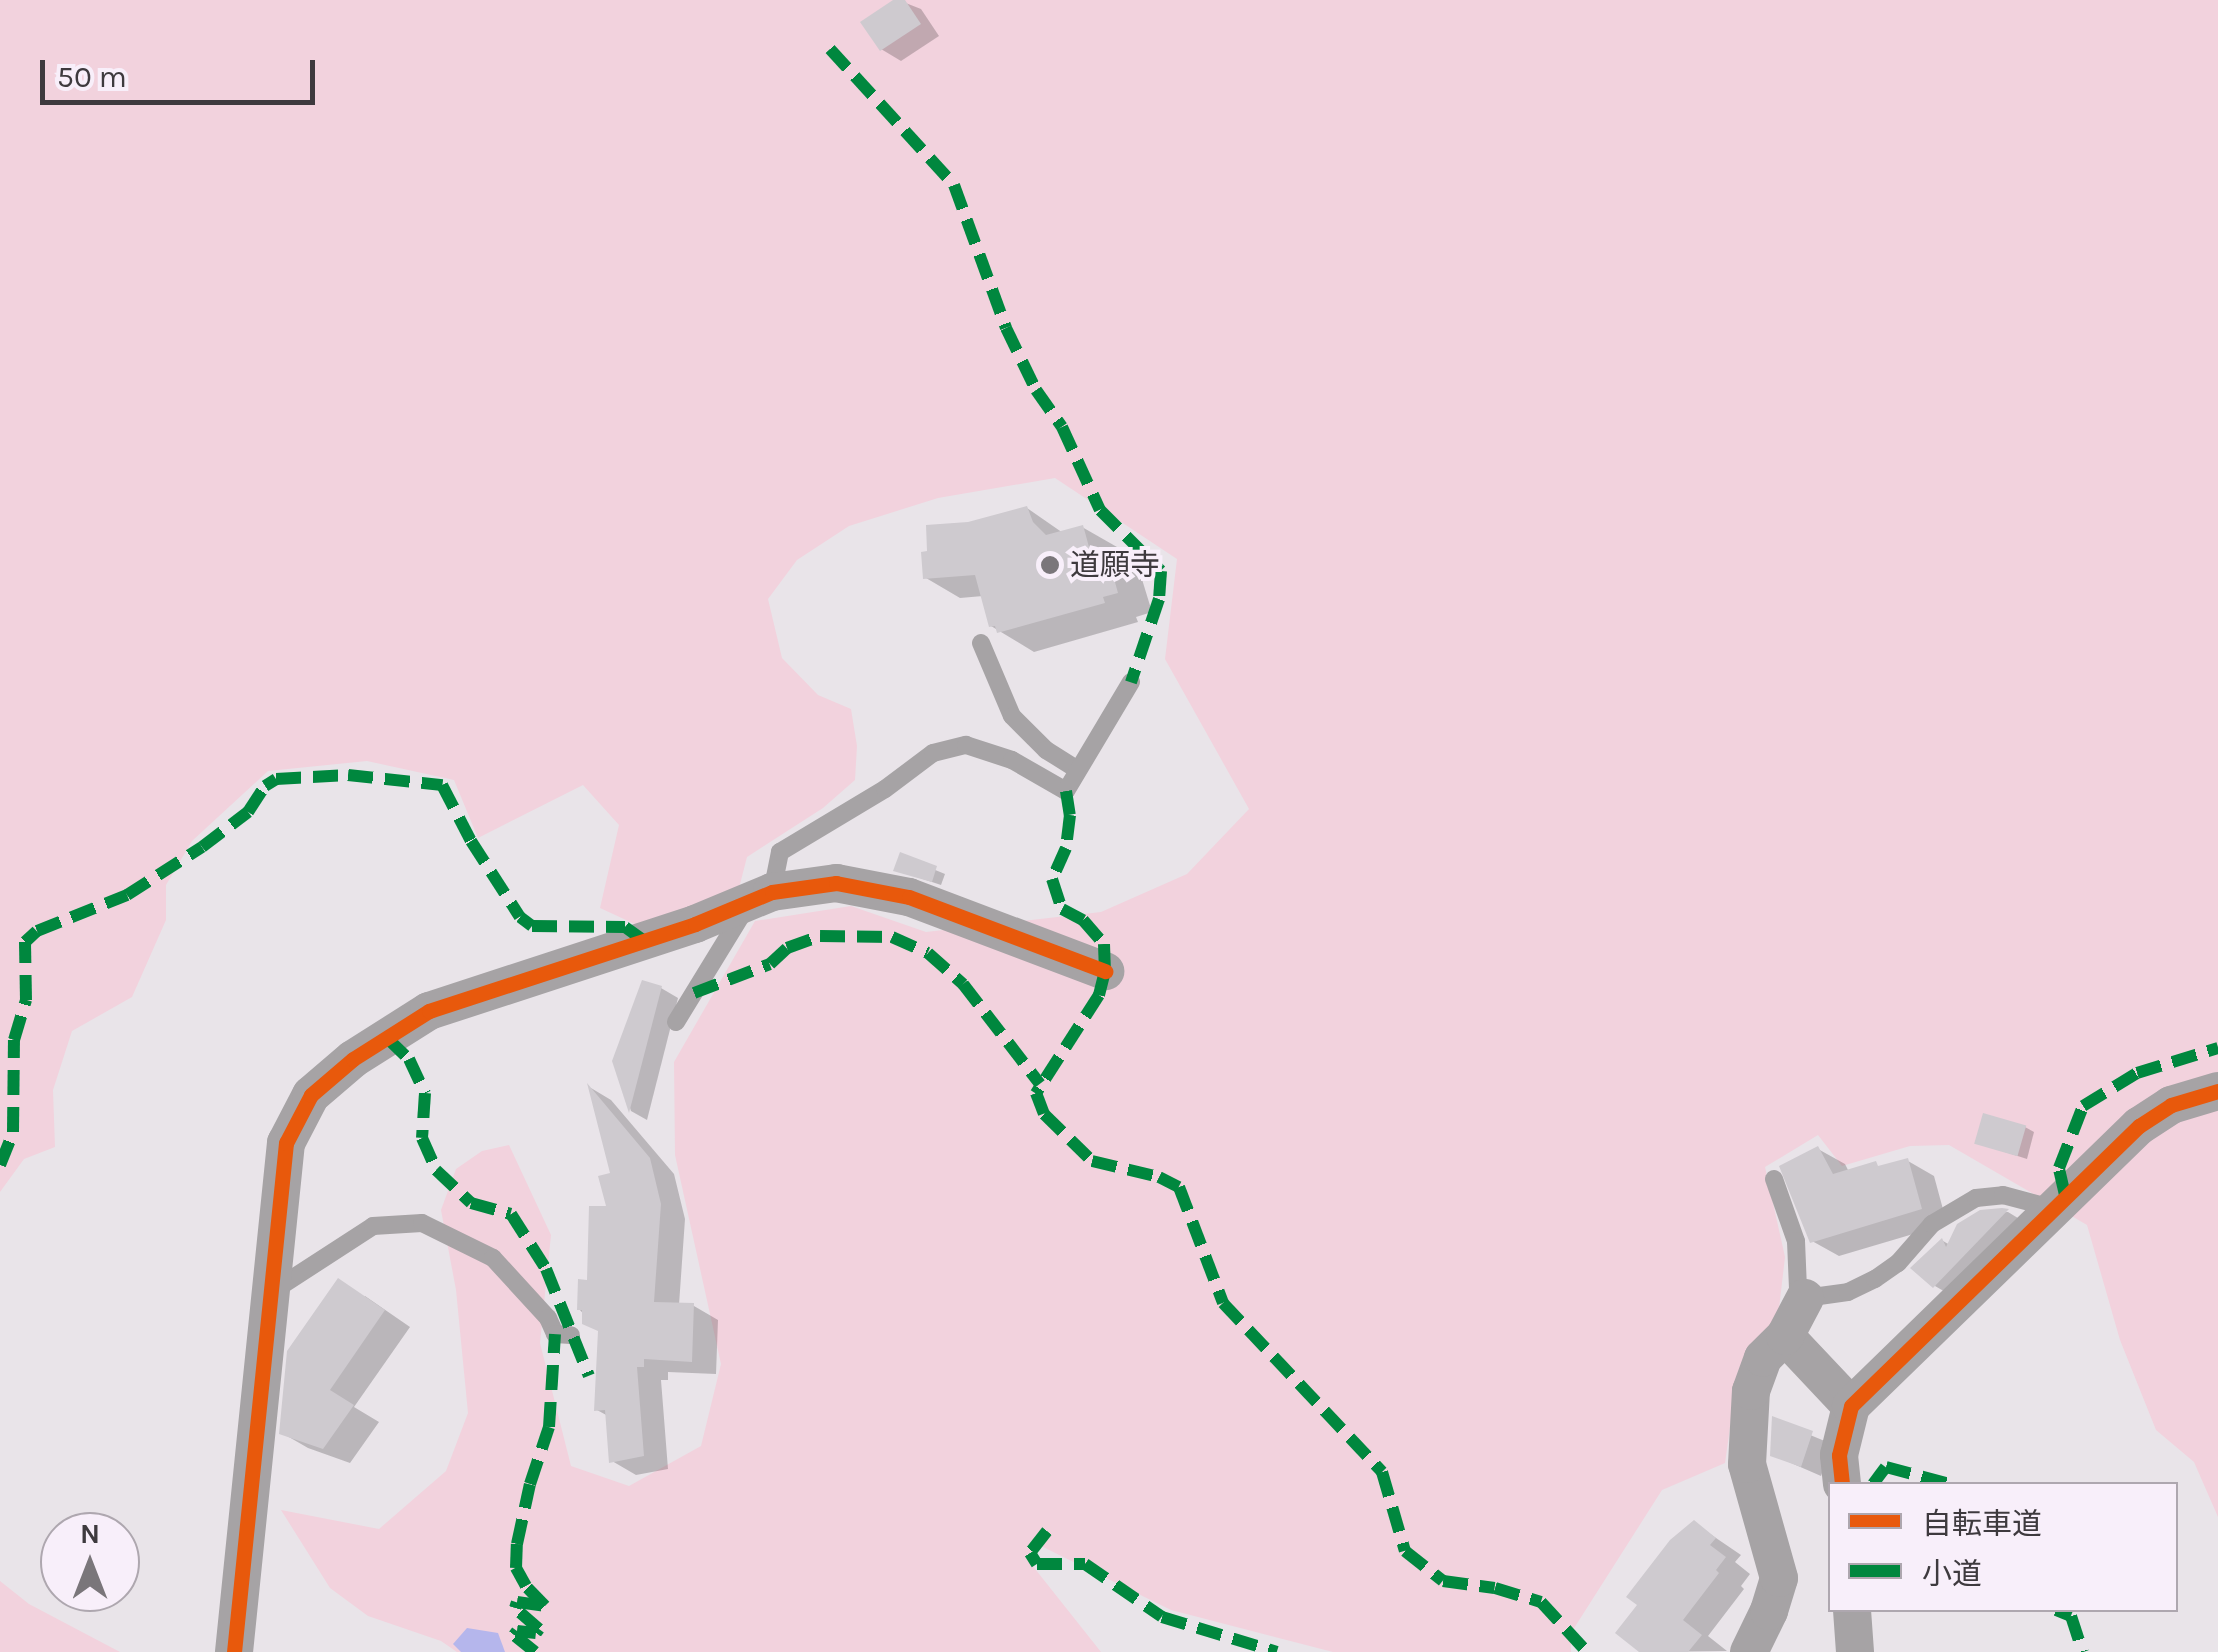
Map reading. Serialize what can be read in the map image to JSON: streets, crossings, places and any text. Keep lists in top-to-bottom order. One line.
{"places":["道願寺"],"legend":["自転車道","小道"],"scale_bar":"50 m","north":"top"}
